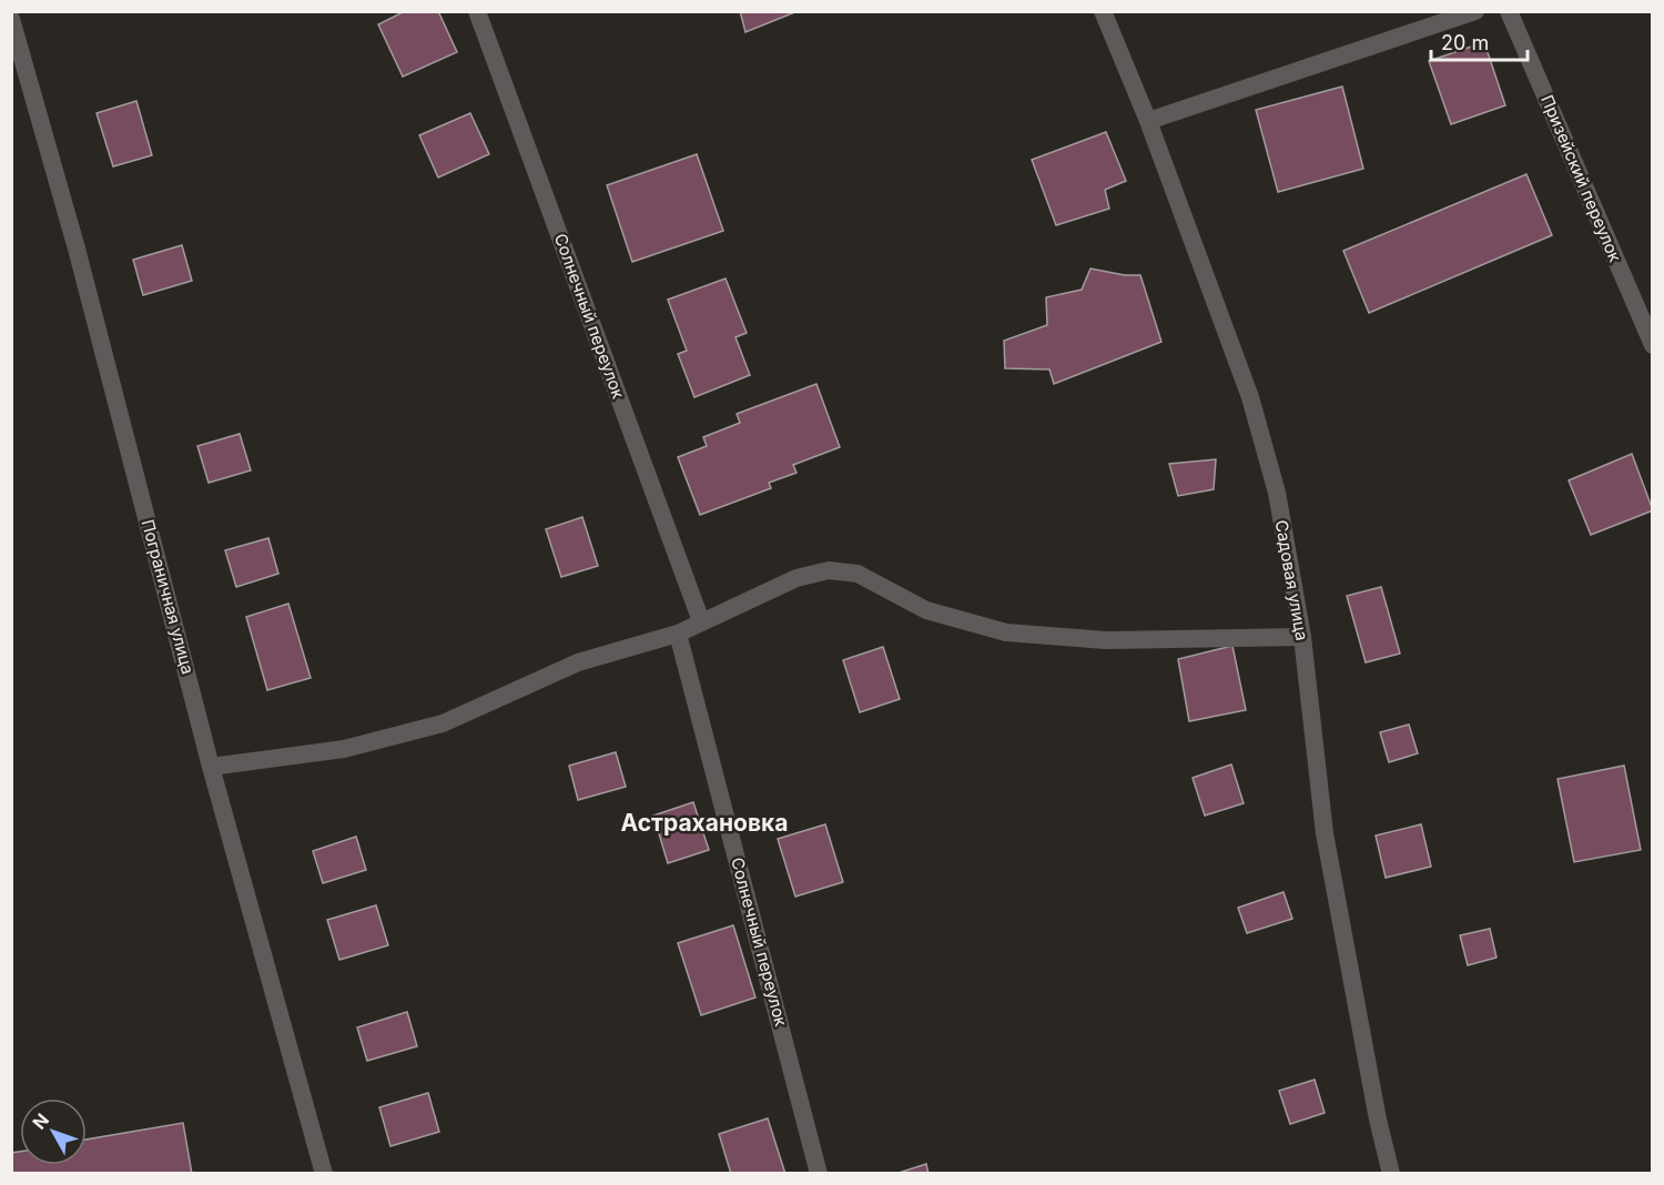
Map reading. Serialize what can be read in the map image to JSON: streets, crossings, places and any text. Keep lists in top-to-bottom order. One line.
{"streets":{"street":["Призейский переулок","Солнечный переулок","Садовая улица","Пограничная улица"]},"districts":["Астрахановка"],"scale_bar":"20 m","north":"top left"}
